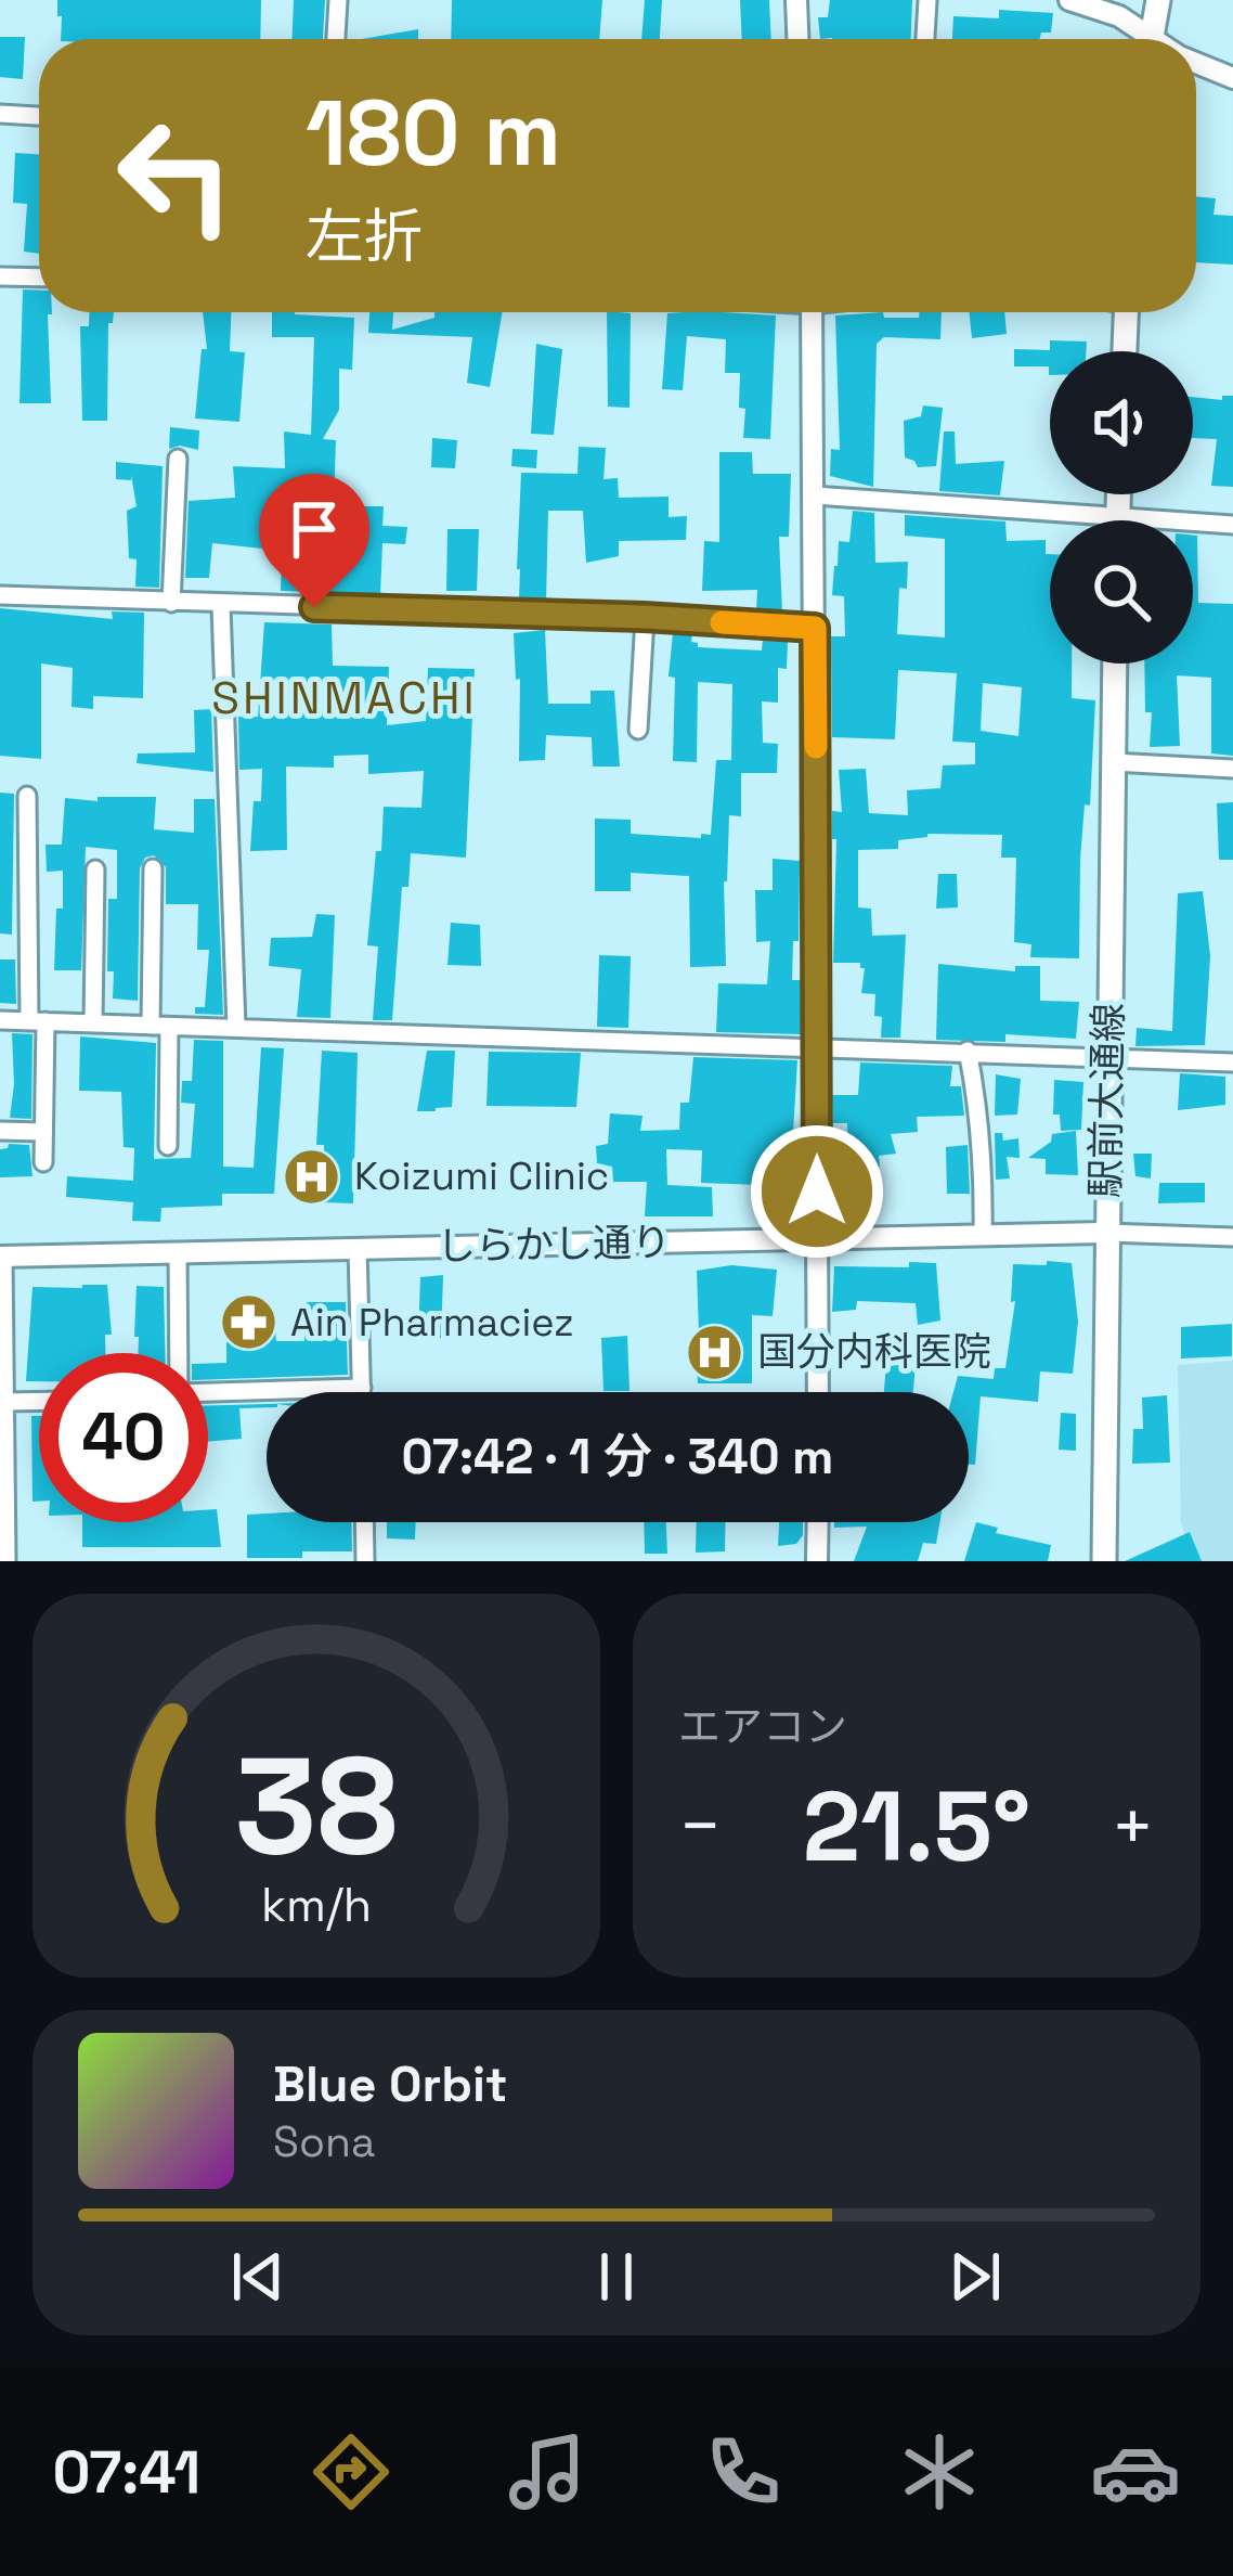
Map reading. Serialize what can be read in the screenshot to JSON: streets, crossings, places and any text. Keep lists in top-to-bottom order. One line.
{"streets":{"main road":["駅前大通線"],"street":["しらかし通り"]},"crossings":[["駅前大通線","しらかし通り"]],"districts":["SHINMACHI"],"places":{"hospital":["Koizumi Clinic","国分内科医院"],"pharmacy":["Ain Pharmaciez"]},"page":{"turn":["180 m","左折"],"limit":"40","trip":"07:42 · 1 分 · 340 m","tile":"エアコン","heat":["−","21.5°","+"],"song":["Blue Orbit","Sona"],"tabs":"07:41","gauge":["38","km/h"]}}
